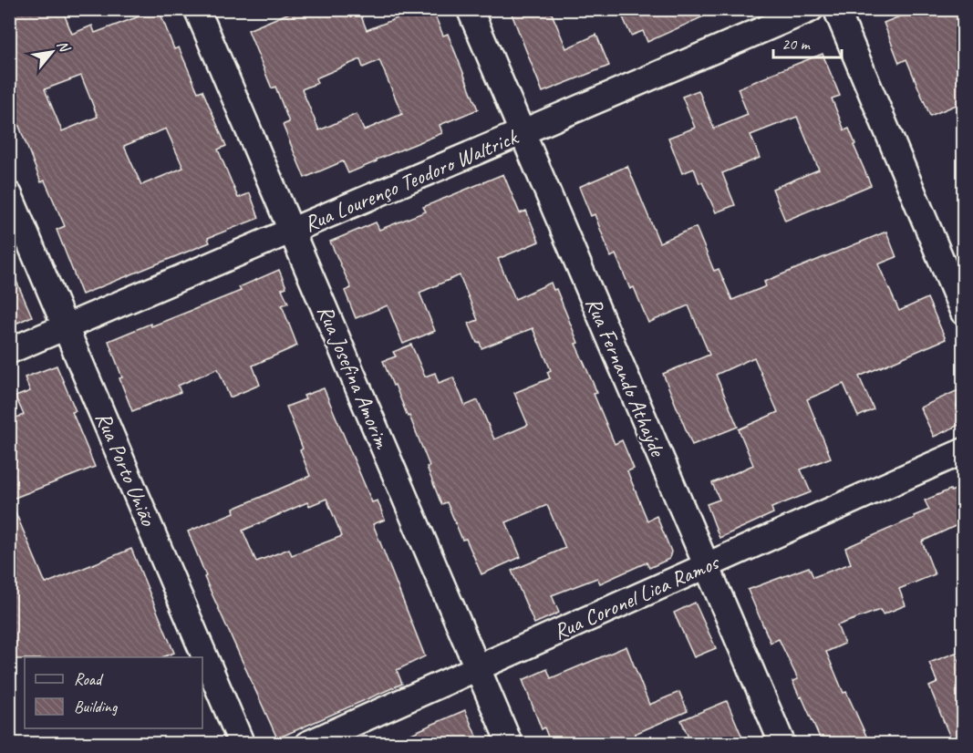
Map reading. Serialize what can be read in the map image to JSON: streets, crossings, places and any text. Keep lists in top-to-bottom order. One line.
{"streets":{"street":["Rua Lourenço Teodoro Waltrick","Rua Josefina Amorim","Rua Fernando Athaýde","Rua Porto União","Rua Coronel Lica Ramos"]},"crossings":[["Rua Lourenço Teodoro Waltrick","Rua Josefina Amorim"],["Rua Lourenço Teodoro Waltrick","Rua Fernando Athaýde"],["Rua Lourenço Teodoro Waltrick","Rua Porto União"],["Rua Josefina Amorim","Rua Coronel Lica Ramos"],["Rua Fernando Athaýde","Rua Coronel Lica Ramos"]],"legend":["Road","Building"],"scale_bar":"20 m","north":"top right"}
